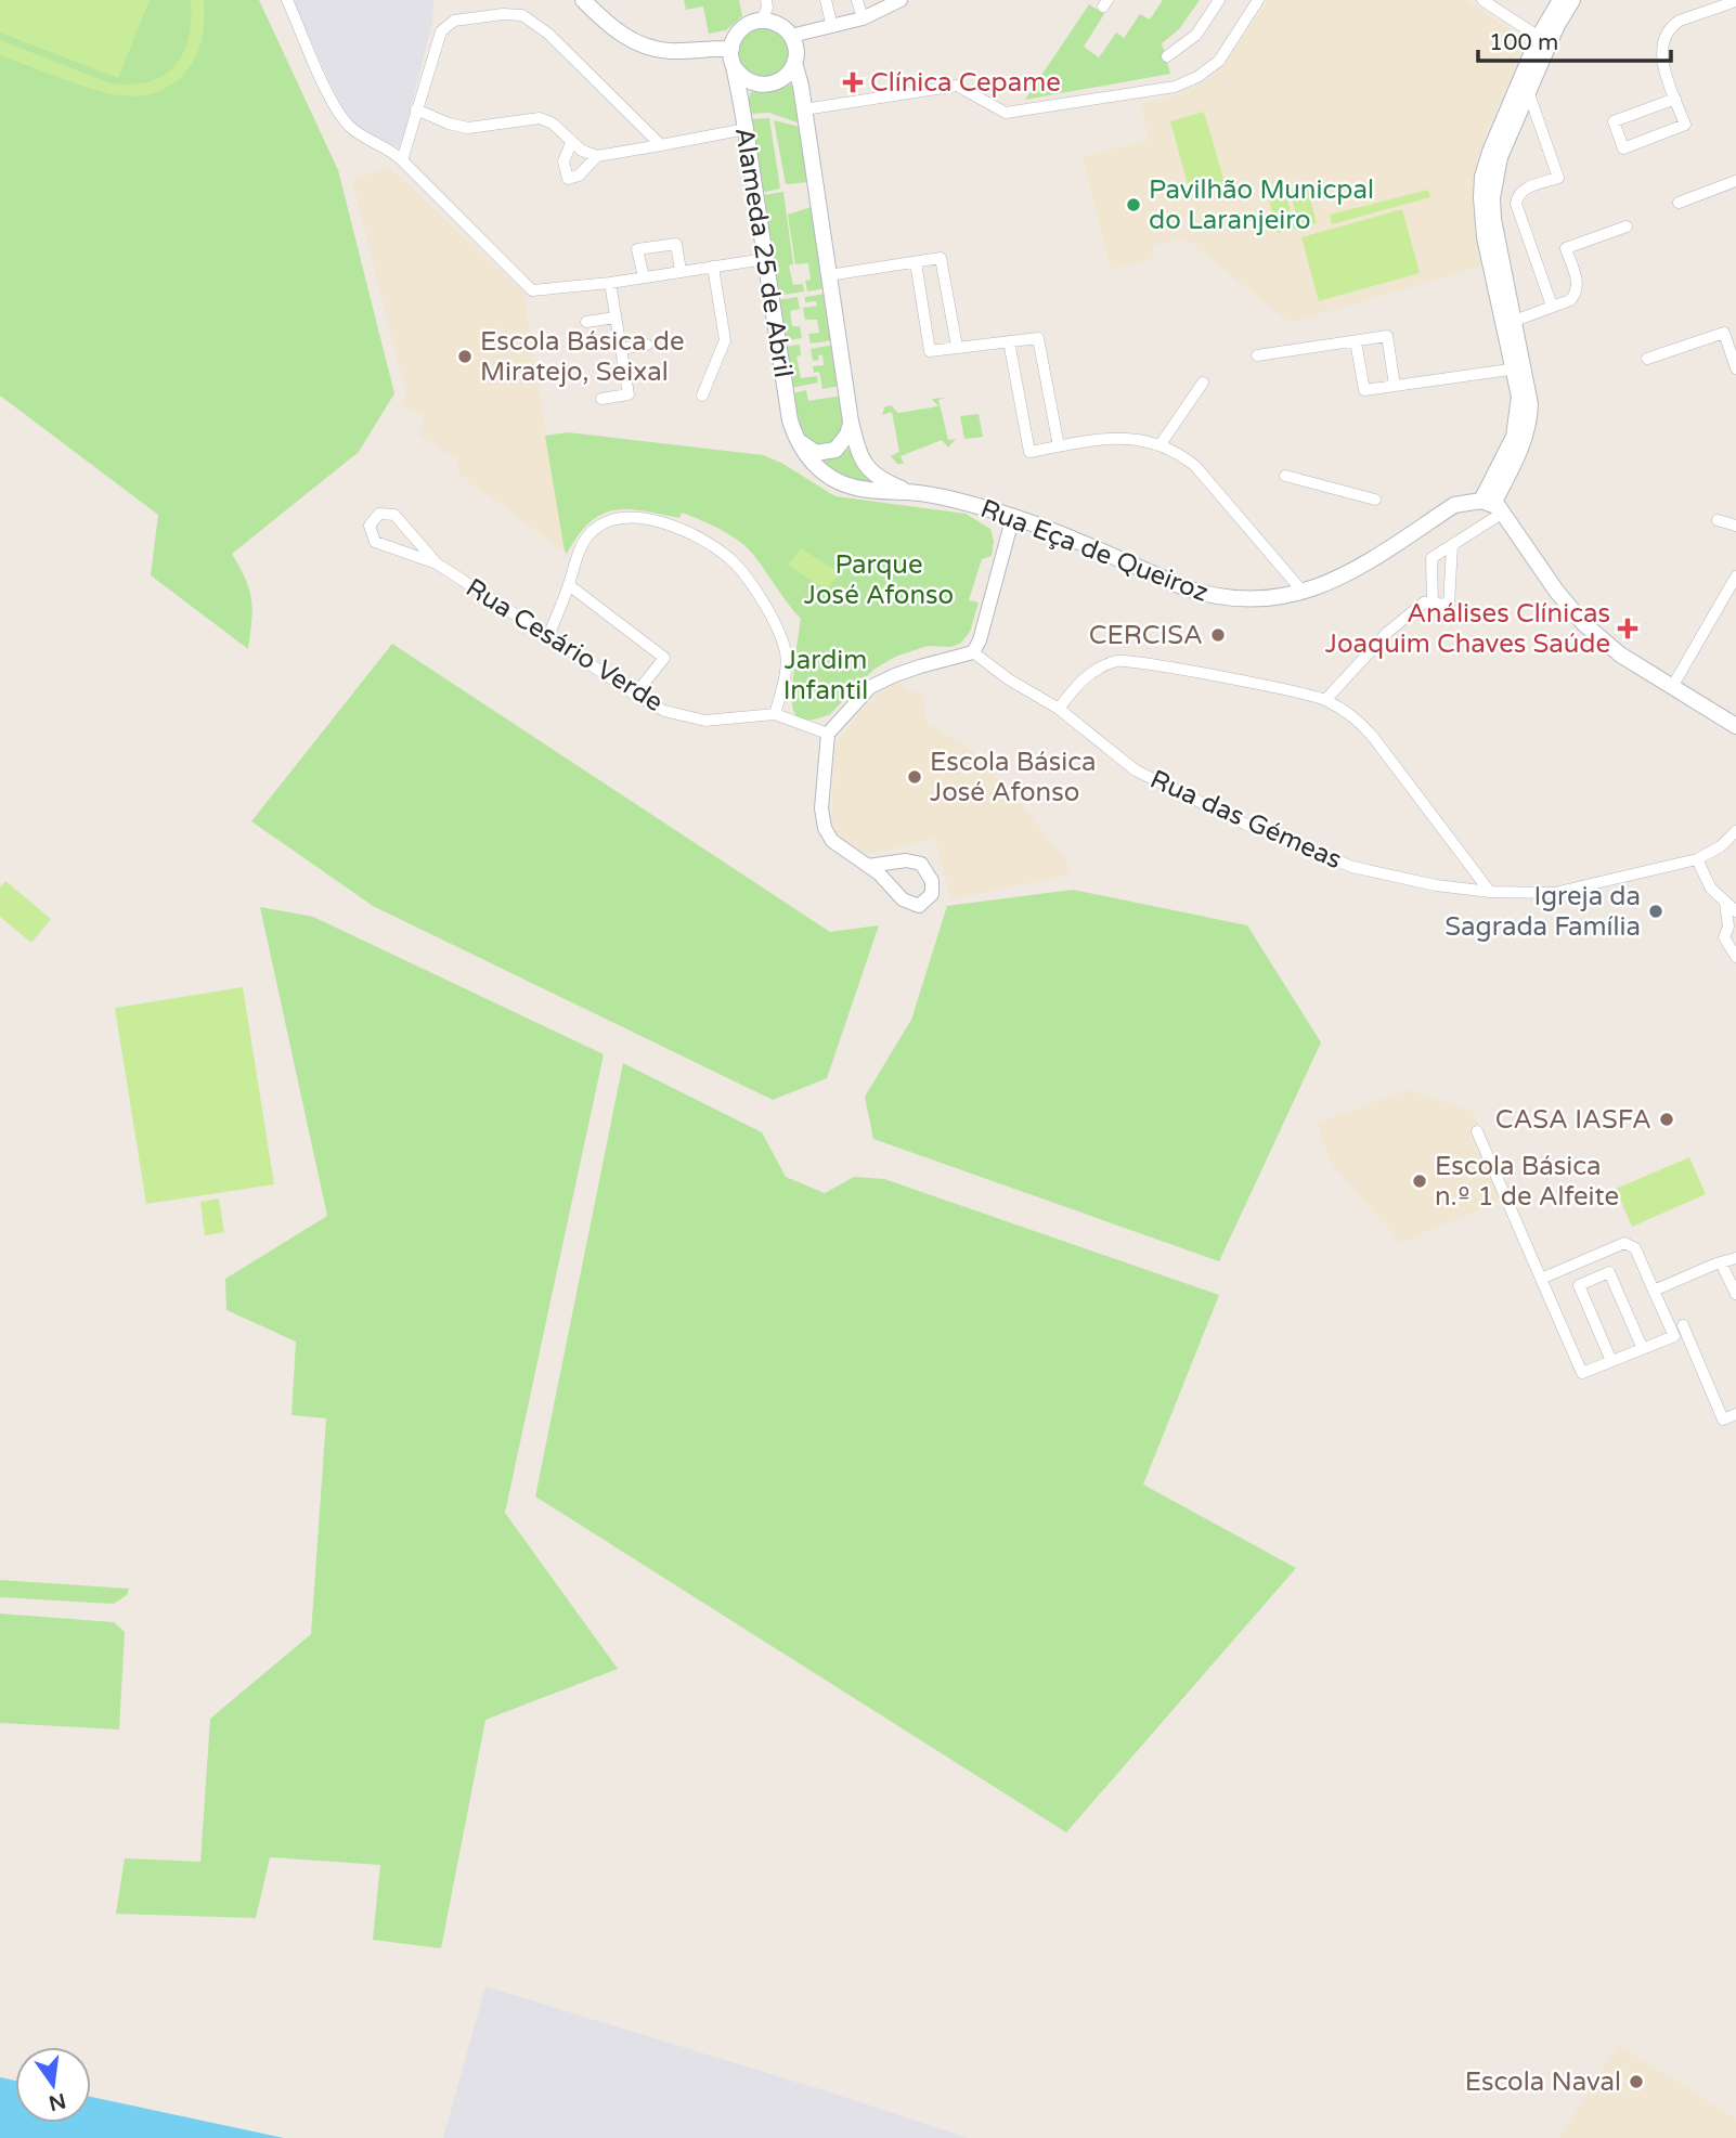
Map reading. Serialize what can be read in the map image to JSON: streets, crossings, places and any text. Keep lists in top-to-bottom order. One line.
{"streets":{"main road":["Alameda 25 de Abril","Rua Eça de Queiroz"],"street":["Rua Cesário Verde","Rua das Gémeas"]},"crossings":[["Alameda 25 de Abril","Rua Eça de Queiroz"]],"parks":["Parque José Afonso","Jardim Infantil"],"places":{"health":["Clínica Cepame","Análises Clínicas Joaquim Chaves Saúde"],"other":["Pavilhão Municpal do Laranjeiro","Escola Básica de Miratejo, Seixal","CERCISA","Escola Básica José Afonso","Igreja da Sagrada Família","CASA IASFA","Escola Básica n.º 1 de Alfeite","Escola Naval"]},"scale_bar":"100 m","north":"bottom"}
